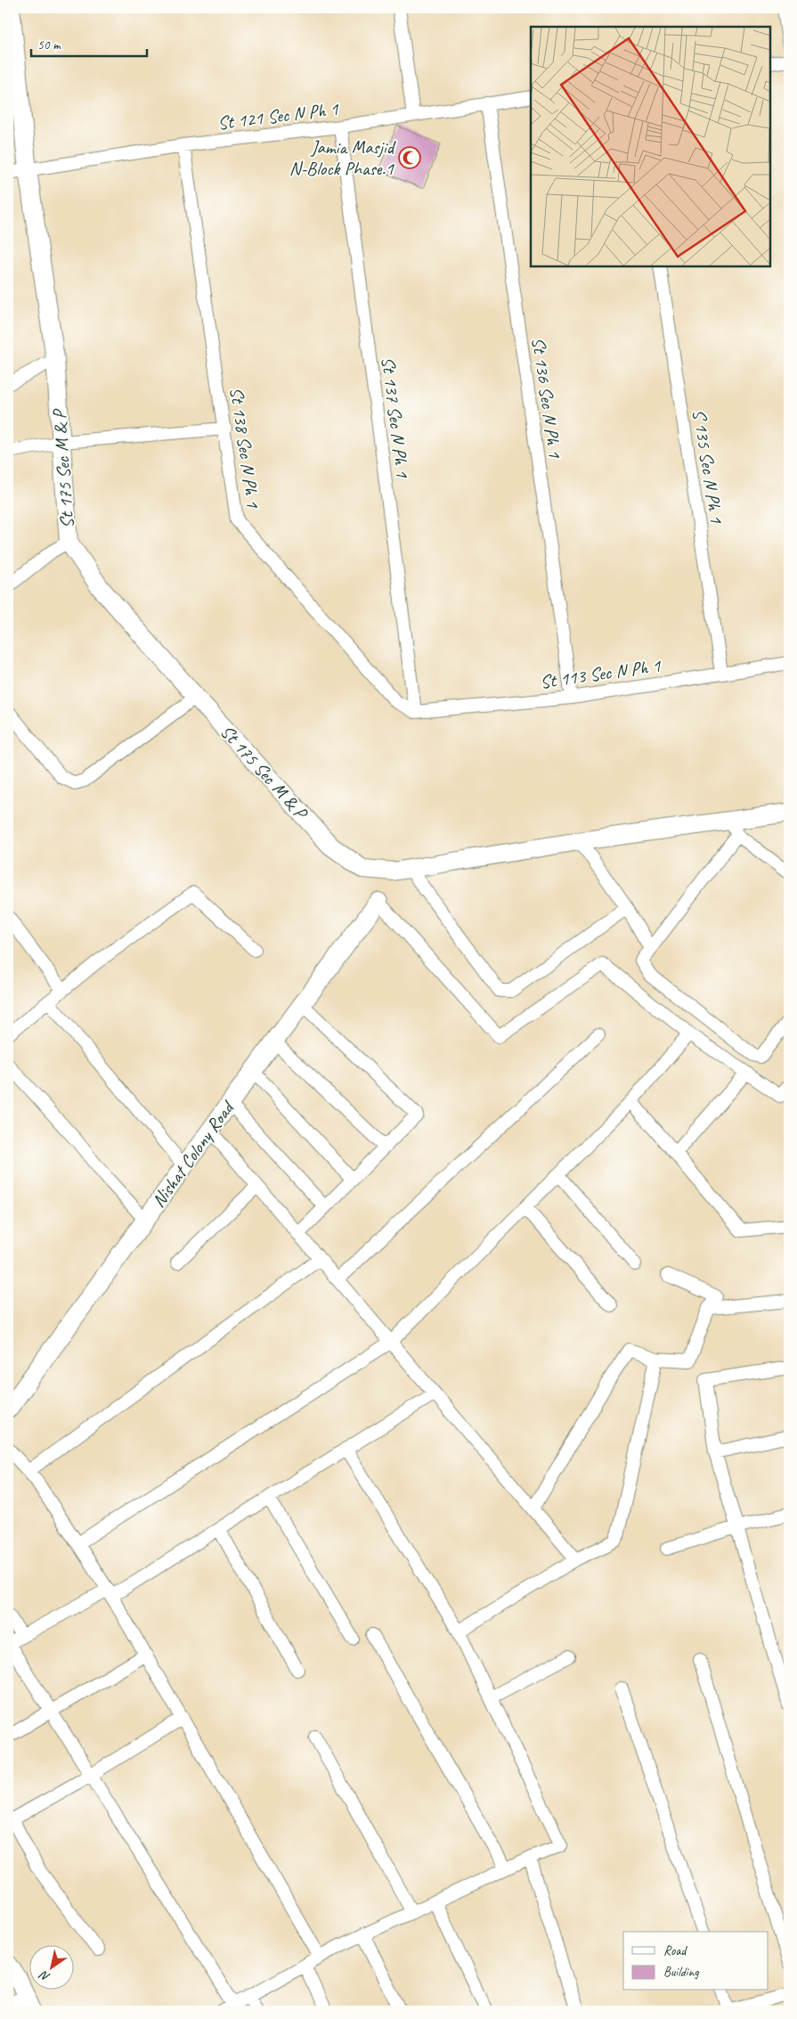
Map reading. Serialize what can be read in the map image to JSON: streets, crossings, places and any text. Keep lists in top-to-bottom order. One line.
{"streets":{"street":["St 121 Sec N Ph 1","St 136 Sec N Ph 1","St 137 Sec N Ph 1","St 138 Sec N Ph 1","S 135 Sec N Ph 1","St 175 Sec M & P","St 113 Sec N Ph 1","Nishat Colony Road"]},"crossings":[["St 121 Sec N Ph 1","St 136 Sec N Ph 1"],["St 121 Sec N Ph 1","St 137 Sec N Ph 1"],["St 121 Sec N Ph 1","St 138 Sec N Ph 1"],["St 121 Sec N Ph 1","St 175 Sec M & P"],["St 136 Sec N Ph 1","St 113 Sec N Ph 1"],["St 137 Sec N Ph 1","St 138 Sec N Ph 1"],["St 137 Sec N Ph 1","St 113 Sec N Ph 1"],["St 138 Sec N Ph 1","St 113 Sec N Ph 1"],["S 135 Sec N Ph 1","St 113 Sec N Ph 1"]],"places":{"mosque":["Jamia Masjid N-Block Phase.1"]},"legend":["Road","Building"],"scale_bar":"50 m","north":"bottom left"}
